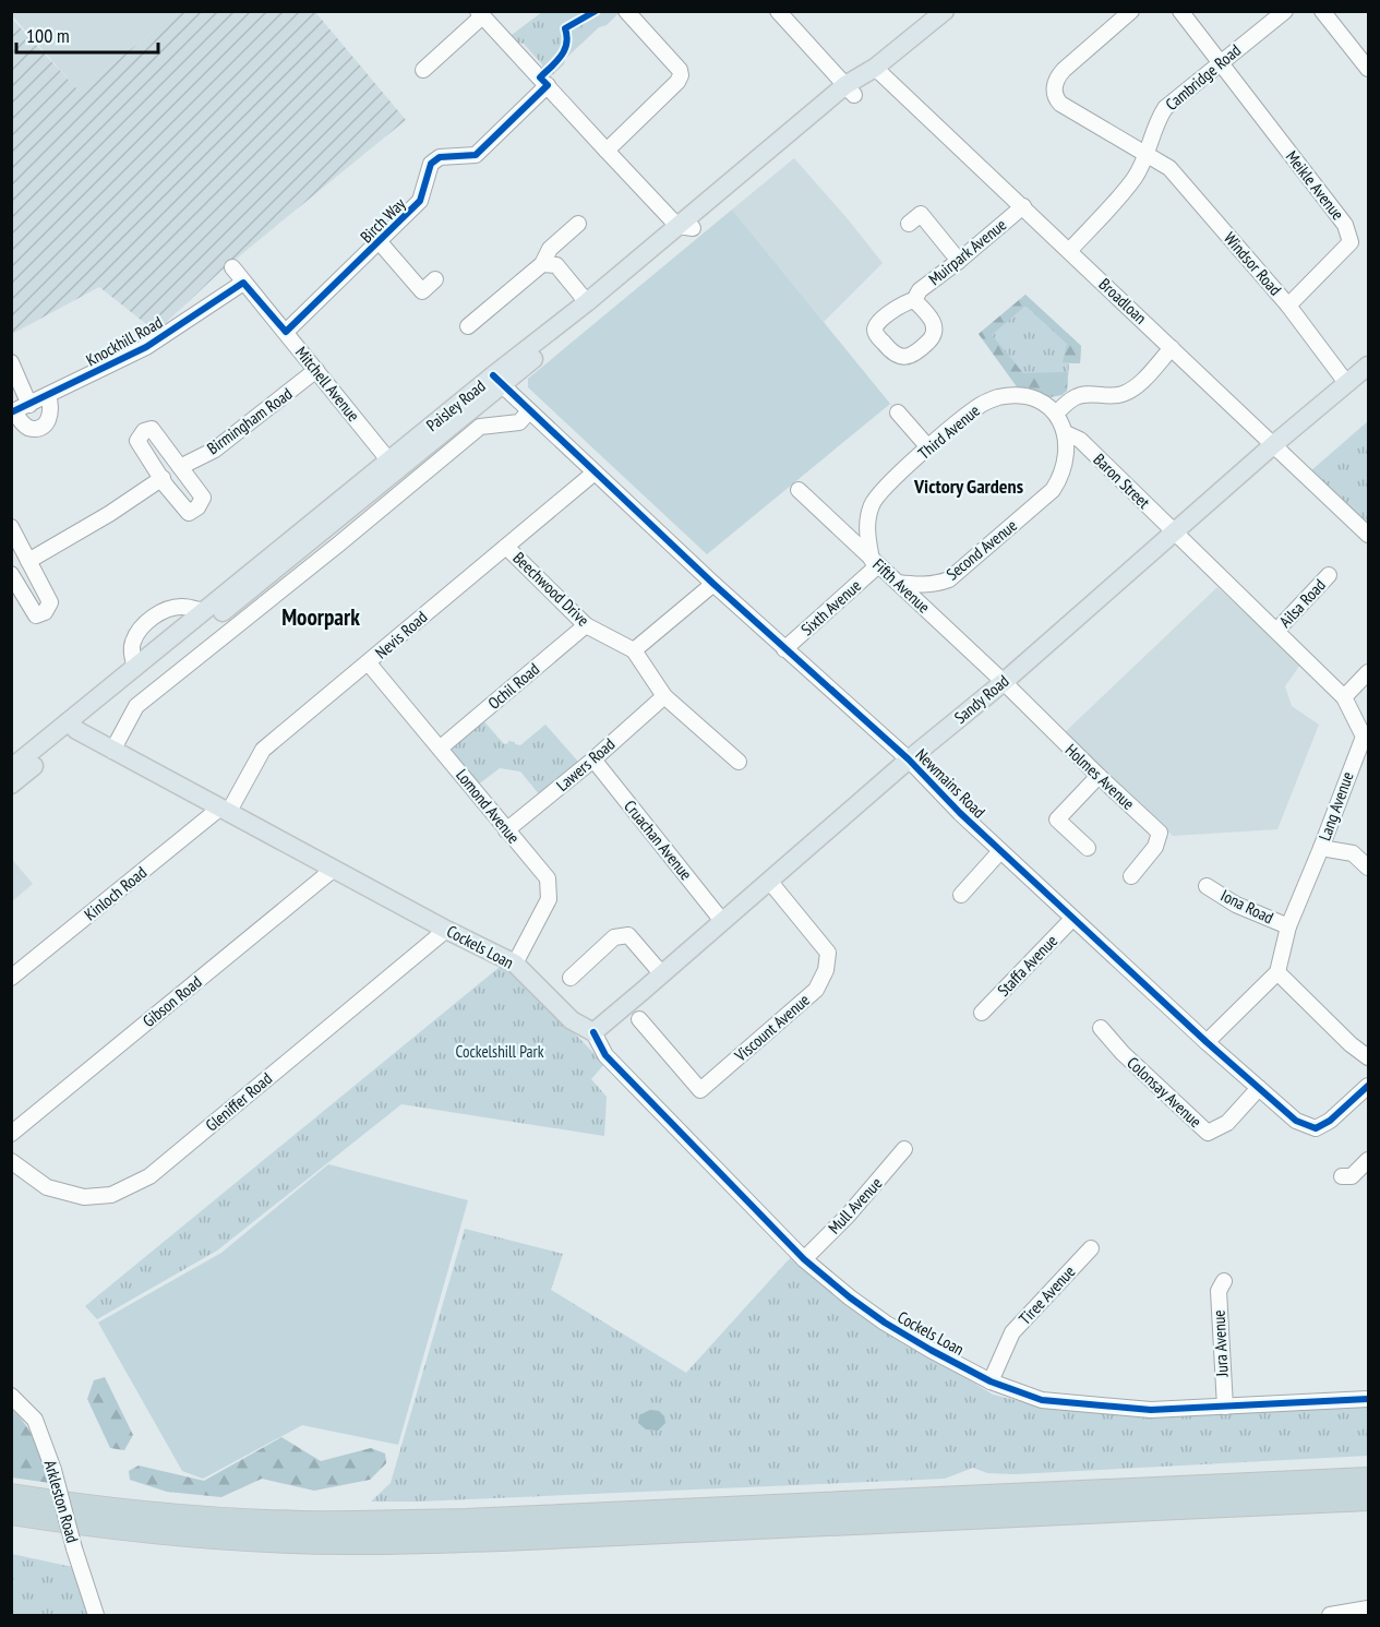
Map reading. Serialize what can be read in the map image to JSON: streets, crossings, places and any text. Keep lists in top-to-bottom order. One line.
{"streets":{"main road":["Paisley Road","Sandy Road","Cockels Loan"],"street":["Cambridge Road","Meikle Avenue","Birch Way","Muirpark Avenue","Windsor Road","Broadloan","Knockhill Road","Mitchell Avenue","Birmingham Road","Third Avenue","Baron Street","Second Avenue","Fifth Avenue","Beechwood Drive","Ailsa Road","Sixth Avenue","Nevis Road","Ochil Road","Lawers Road","Holmes Avenue","Newmains Road","Lomond Avenue","Lang Avenue","Cruachan Avenue","Kinloch Road","Iona Road","Staffa Avenue","Gibson Road","Viscount Avenue","Colonsay Avenue","Gleniffer Road","Mull Avenue","Tiree Avenue","Jura Avenue","Arkleston Road"]},"crossings":[["Cambridge Road","Meikle Avenue"],["Cambridge Road","Windsor Road"],["Cambridge Road","Broadloan"],["Meikle Avenue","Windsor Road"],["Birch Way","Mitchell Avenue"],["Muirpark Avenue","Broadloan"],["Windsor Road","Sandy Road"],["Broadloan","Paisley Road"],["Broadloan","Sandy Road"],["Knockhill Road","Mitchell Avenue"],["Mitchell Avenue","Paisley Road"],["Mitchell Avenue","Birmingham Road"],["Paisley Road","Newmains Road"],["Paisley Road","Cockels Loan"],["Third Avenue","Fifth Avenue"],["Third Avenue","Sixth Avenue"],["Baron Street","Second Avenue"],["Baron Street","Sandy Road"],["Baron Street","Lang Avenue"],["Second Avenue","Fifth Avenue"],["Fifth Avenue","Sixth Avenue"],["Fifth Avenue","Sandy Road"],["Fifth Avenue","Holmes Avenue"],["Beechwood Drive","Nevis Road"],["Beechwood Drive","Ochil Road"],["Beechwood Drive","Lawers Road"],["Ailsa Road","Lang Avenue"],["Sixth Avenue","Newmains Road"],["Nevis Road","Newmains Road"],["Nevis Road","Lomond Avenue"],["Nevis Road","Kinloch Road"],["Nevis Road","Cockels Loan"],["Ochil Road","Lomond Avenue"],["Sandy Road","Holmes Avenue"],["Sandy Road","Newmains Road"],["Sandy Road","Lang Avenue"],["Sandy Road","Cruachan Avenue"],["Sandy Road","Cockels Loan"],["Sandy Road","Viscount Avenue"],["Lawers Road","Lomond Avenue"],["Lawers Road","Cruachan Avenue"],["Newmains Road","Staffa Avenue"],["Newmains Road","Colonsay Avenue"],["Lomond Avenue","Cockels Loan"],["Lang Avenue","Iona Road"],["Kinloch Road","Cockels Loan"],["Cockels Loan","Gibson Road"],["Cockels Loan","Gleniffer Road"],["Cockels Loan","Mull Avenue"],["Cockels Loan","Tiree Avenue"],["Cockels Loan","Jura Avenue"]],"districts":["Victory Gardens","Moorpark"],"parks":["Cockelshill Park"],"scale_bar":"100 m"}
